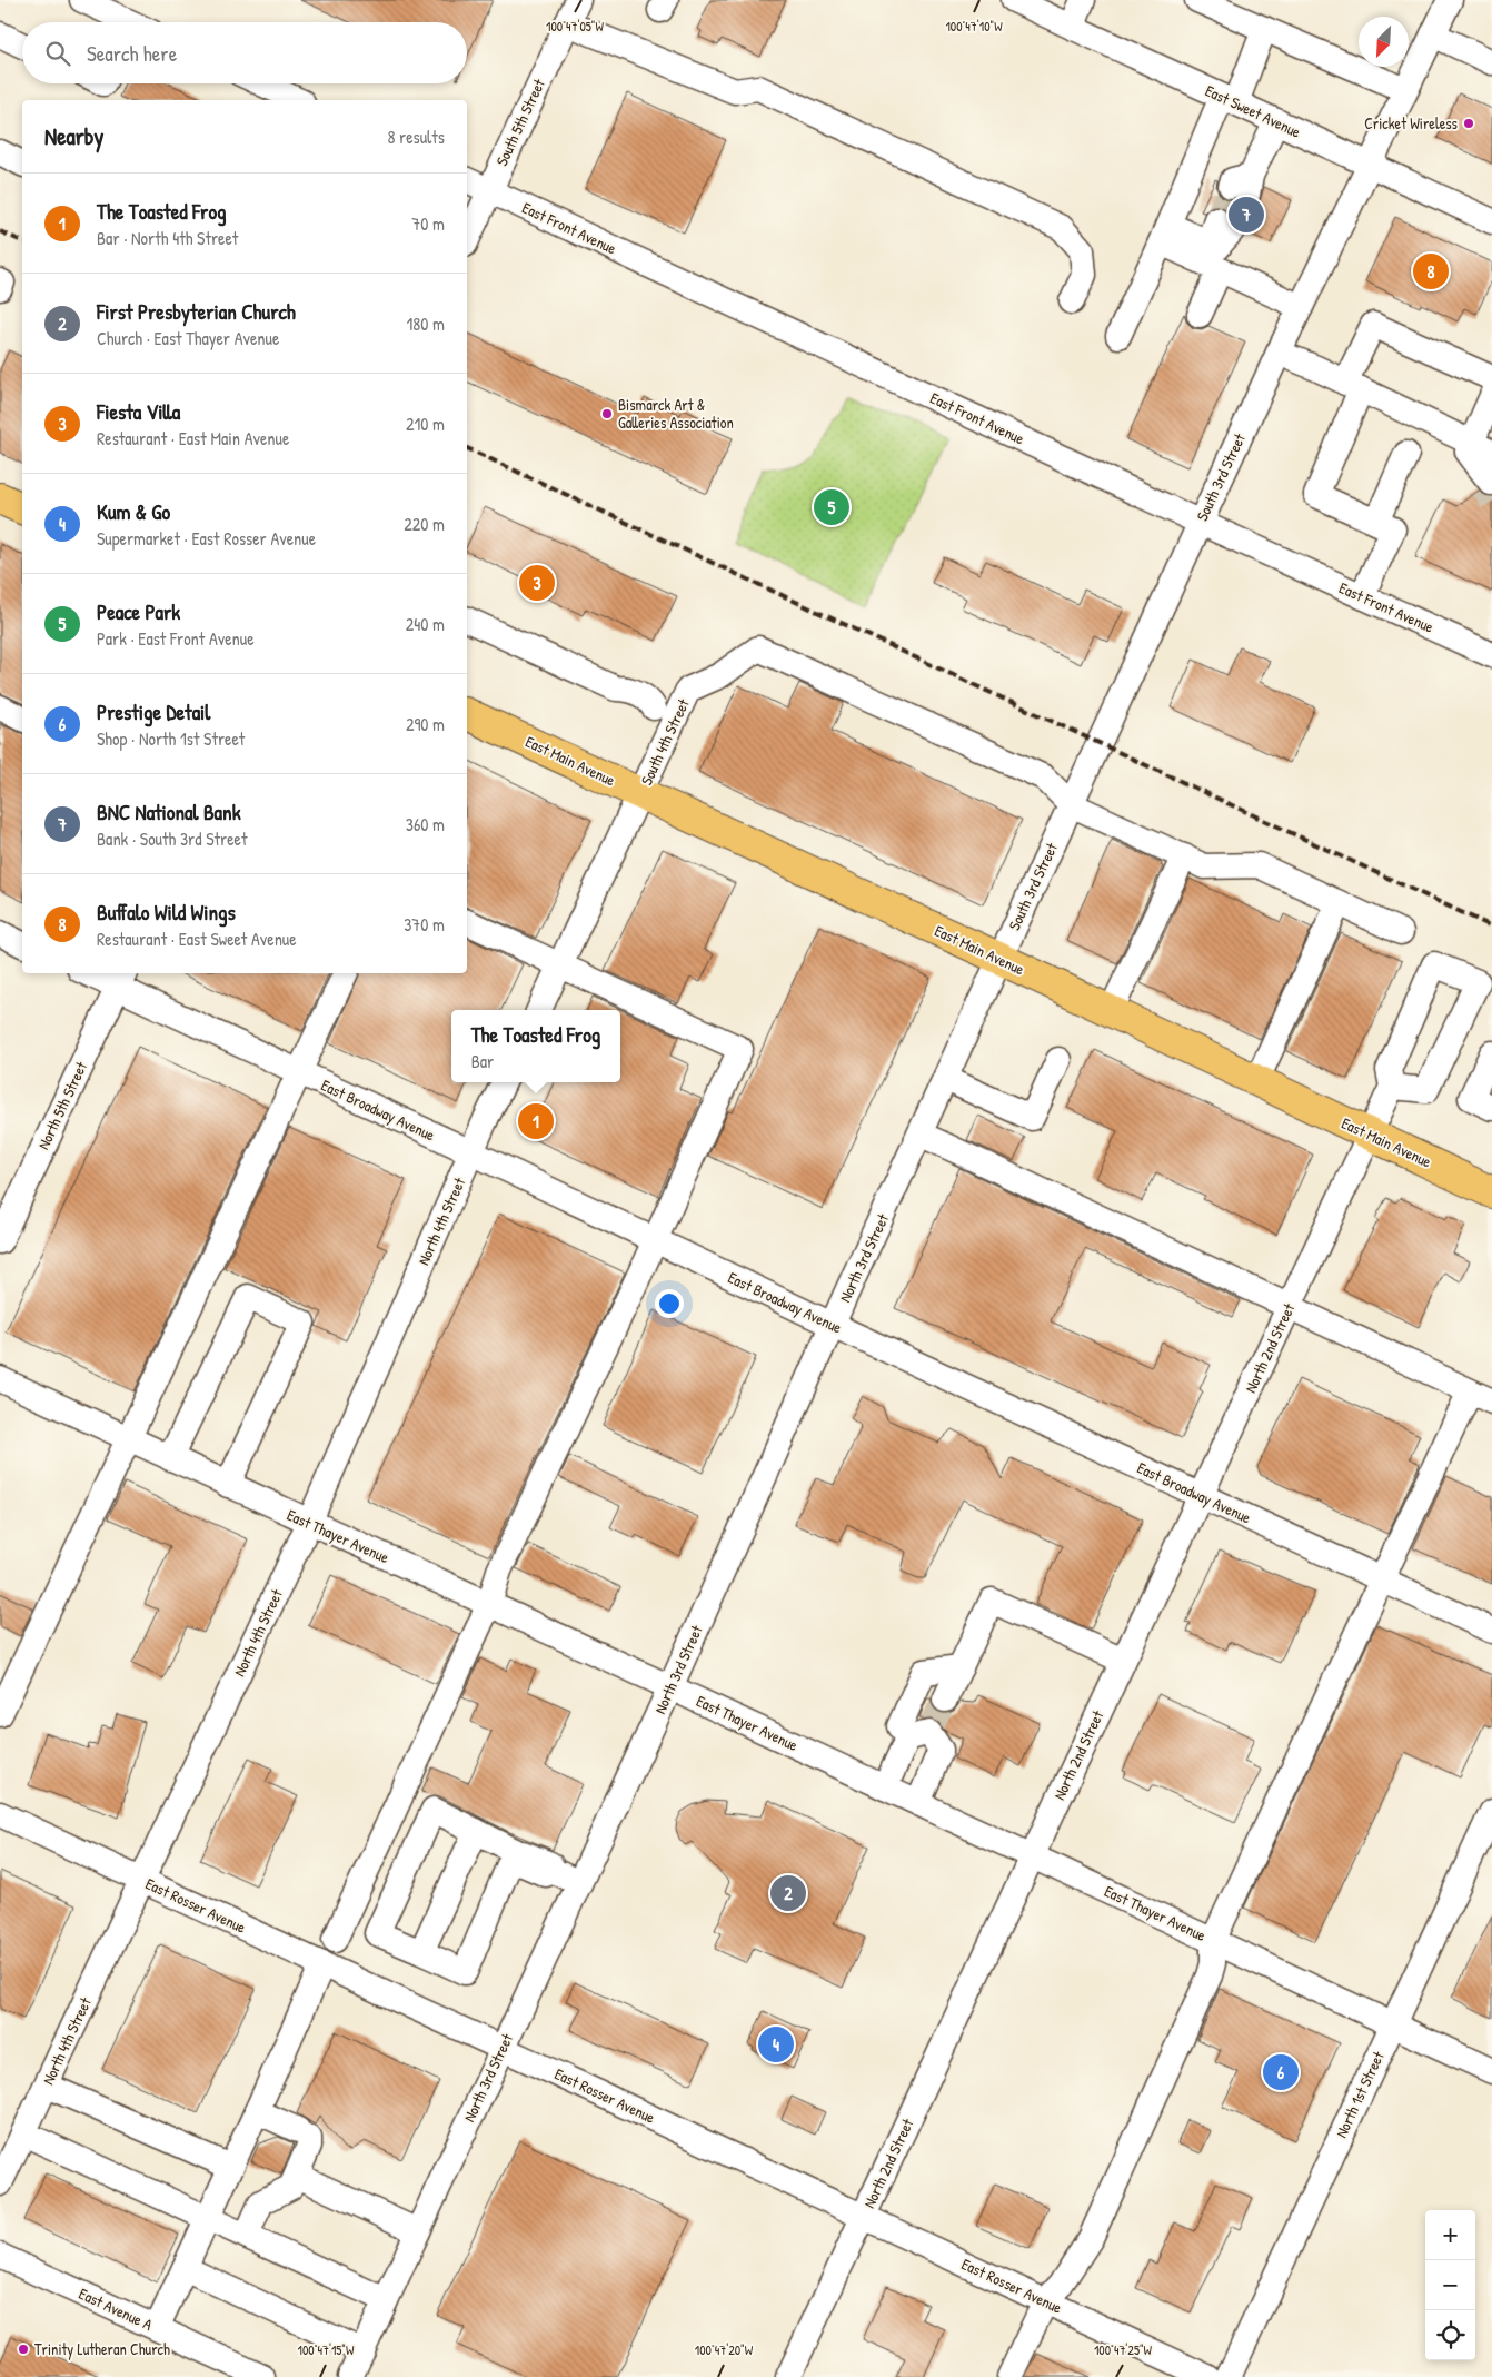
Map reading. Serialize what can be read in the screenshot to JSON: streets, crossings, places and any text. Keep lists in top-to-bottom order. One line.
{"streets":{"main road":["East Main Avenue"],"street":["East Sweet Avenue","South 5th Street","East Front Avenue","South 3rd Street","South 4th Street","North 5th Street","East Broadway Avenue","North 4th Street","North 3rd Street","North 2nd Street","East Thayer Avenue","East Rosser Avenue","North 1st Street","East Avenue A"]},"crossings":[["East Sweet Avenue","South 3rd Street"],["South 5th Street","East Front Avenue"],["East Front Avenue","South 3rd Street"],["South 3rd Street","South 4th Street"],["South 3rd Street","East Main Avenue"],["South 3rd Street","North 3rd Street"],["South 4th Street","East Main Avenue"],["East Main Avenue","North 3rd Street"],["East Main Avenue","North 2nd Street"],["North 5th Street","East Broadway Avenue"],["East Broadway Avenue","North 4th Street"],["East Broadway Avenue","North 3rd Street"],["East Broadway Avenue","North 2nd Street"],["North 4th Street","East Thayer Avenue"],["North 4th Street","East Rosser Avenue"],["North 3rd Street","East Thayer Avenue"],["North 3rd Street","East Rosser Avenue"],["North 2nd Street","East Thayer Avenue"],["North 2nd Street","East Rosser Avenue"],["East Thayer Avenue","North 1st Street"]],"places":["Cricket Wireless","Bismarck Art & Galleries Association","Trinity Lutheran Church"],"north":"bottom left","page":{"search":"Search here","heading":["Nearby","8 results"],"list":[{"mark":"1","name":"The Toasted Frog","note":"Bar · North 4th Street","value":"70 m"},{"mark":"2","name":"First Presbyterian Church","note":"Church · East Thayer Avenue","value":"180 m"},{"mark":"3","name":"Fiesta Villa","note":"Restaurant · East Main Avenue","value":"210 m"},{"mark":"4","name":"Kum & Go","note":"Supermarket · East Rosser Avenue","value":"220 m"},{"mark":"5","name":"Peace Park","note":"Park · East Front Avenue","value":"240 m"},{"mark":"6","name":"Prestige Detail","note":"Shop · North 1st Street","value":"290 m"},{"mark":"7","name":"BNC National Bank","note":"Bank · South 3rd Street","value":"360 m"},{"mark":"8","name":"Buffalo Wild Wings","note":"Restaurant · East Sweet Avenue","value":"370 m"}],"pins":["7","8","5","3","1","2","4","6"],"popup":["The Toasted Frog","Bar"],"map_buttons":["+","−"]},"coordinates":["100°47'10\"W","100°47'05\"W","100°47'15\"W","100°47'20\"W","100°47'25\"W"]}
